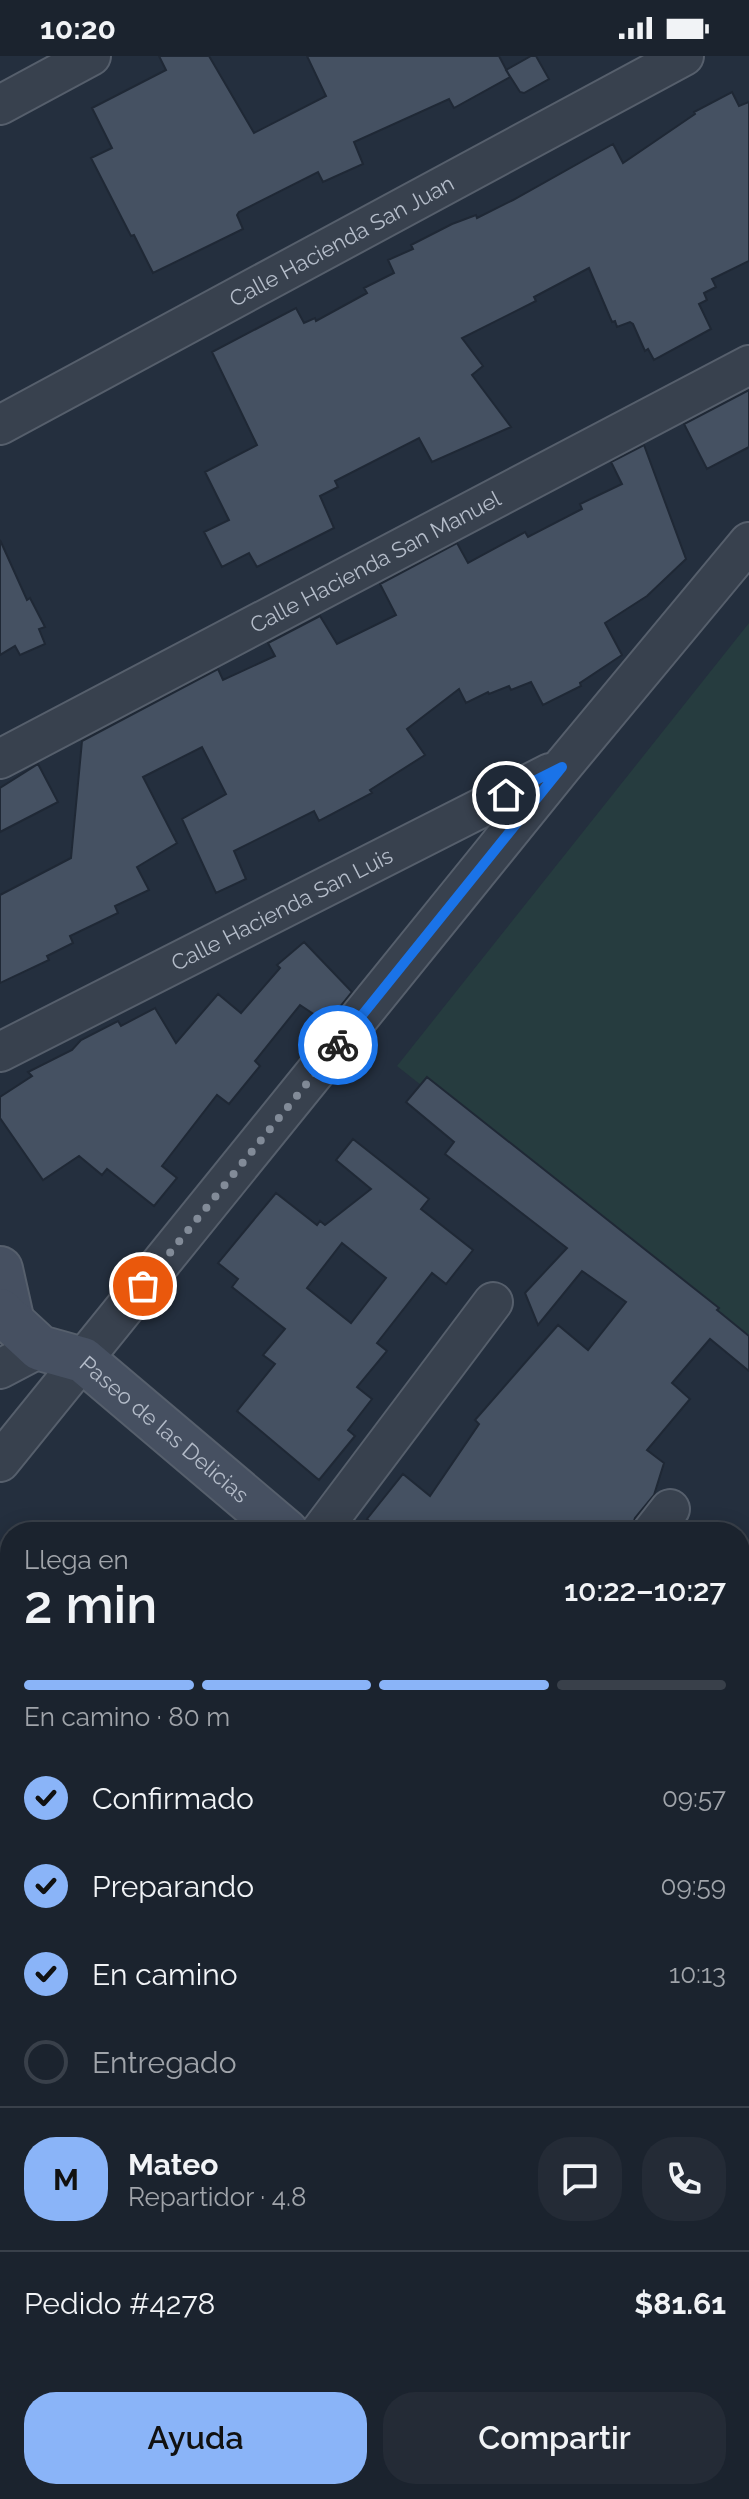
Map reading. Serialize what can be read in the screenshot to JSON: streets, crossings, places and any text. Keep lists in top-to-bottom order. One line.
{"streets":{"street":["Calle Hacienda San Juan","Calle Hacienda San Manuel","Calle Hacienda San Luis","Paseo de las Delicias"]},"page":{"status":"10:20","heading":["2 min","Llega en","10:22–10:27"],"panel":["Mateo","Repartidor · 4.8","Pedido #4278","$81.61"],"bar":"En camino · 80 m","list":[["Confirmado","09:57"],["Preparando","09:59"],["En camino","10:13"],"Entregado"],"round":"M","buttons":["Ayuda","Compartir"]}}
